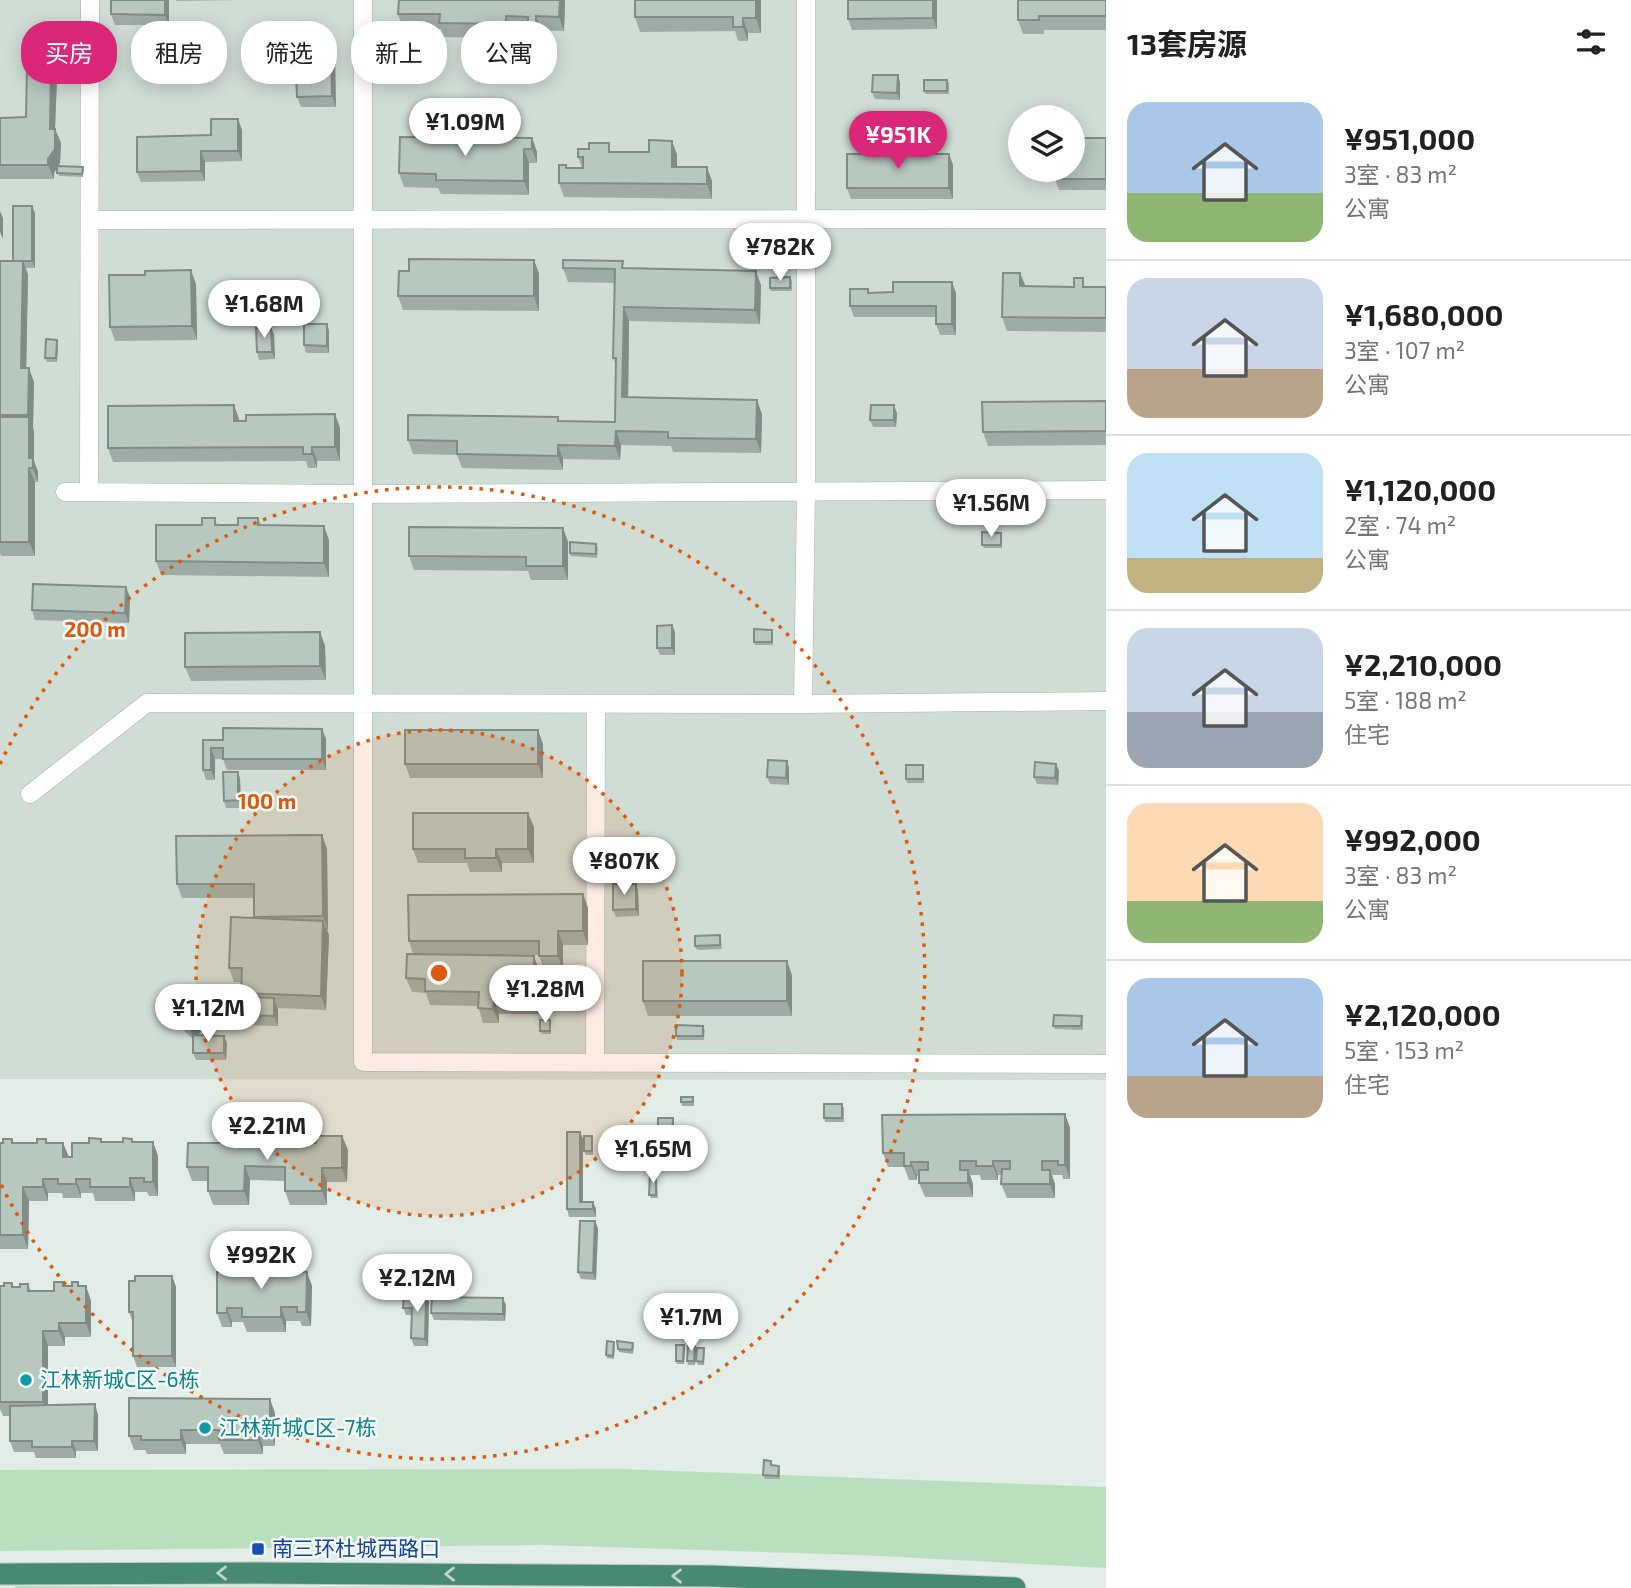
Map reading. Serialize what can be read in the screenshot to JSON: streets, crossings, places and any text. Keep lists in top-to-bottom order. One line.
{"places":{"other":["江林新城C区-6栋","江林新城C区-7栋"],"transit":["南三环杜城西路口"]},"page":{"heading":"13套房源","chip":["买房","租房","筛选","新上","公寓"],"list":[{"name":"¥951,000","note":"3室 · 83 m² · 公寓"},{"name":"¥1,680,000","note":"3室 · 107 m² · 公寓"},{"name":"¥1,120,000","note":"2室 · 74 m² · 公寓"},{"name":"¥2,210,000","note":"5室 · 188 m² · 住宅"},{"name":"¥992,000","note":"3室 · 83 m² · 公寓"},{"name":"¥2,120,000","note":"5室 · 153 m² · 住宅"}],"price":["¥1.09M","¥951K","¥782K","¥1.68M","¥1.56M","¥807K","¥1.28M","¥1.12M","¥2.21M","¥1.65M","¥992K","¥2.12M","¥1.7M"]},"rings":["200 m","100 m"]}
